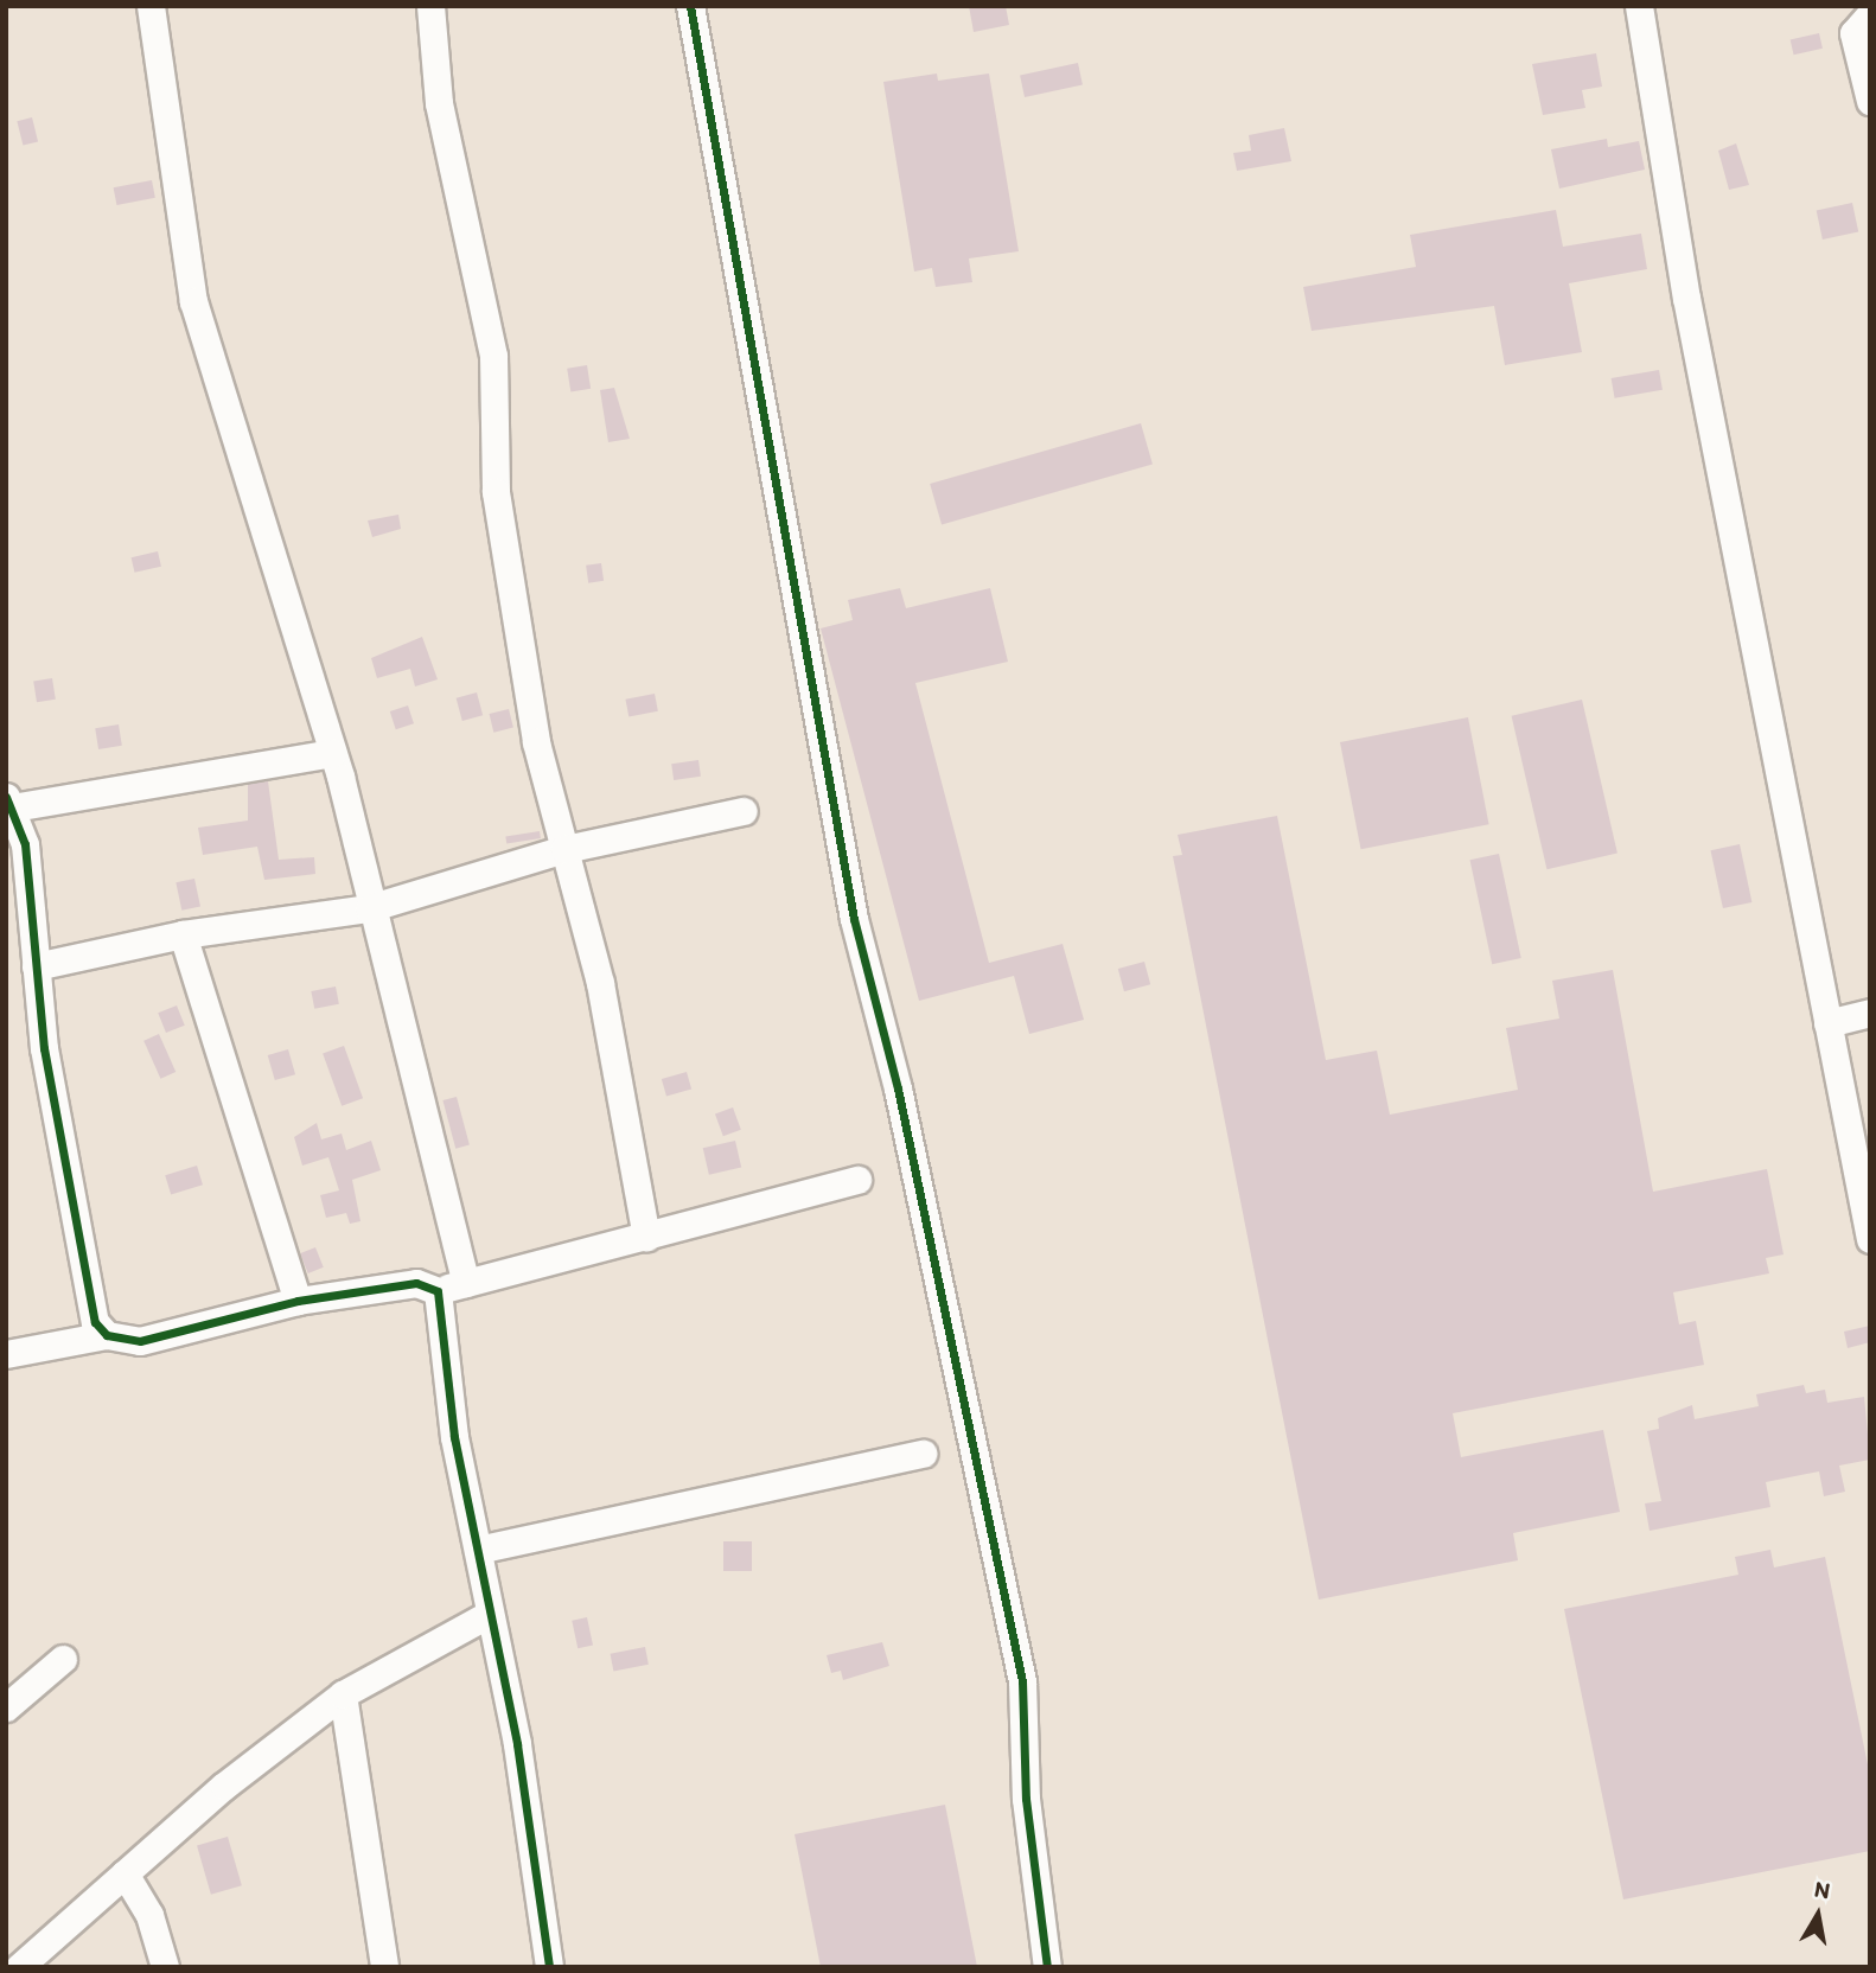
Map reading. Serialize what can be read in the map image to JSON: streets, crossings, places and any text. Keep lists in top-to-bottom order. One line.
{"north":"top"}
